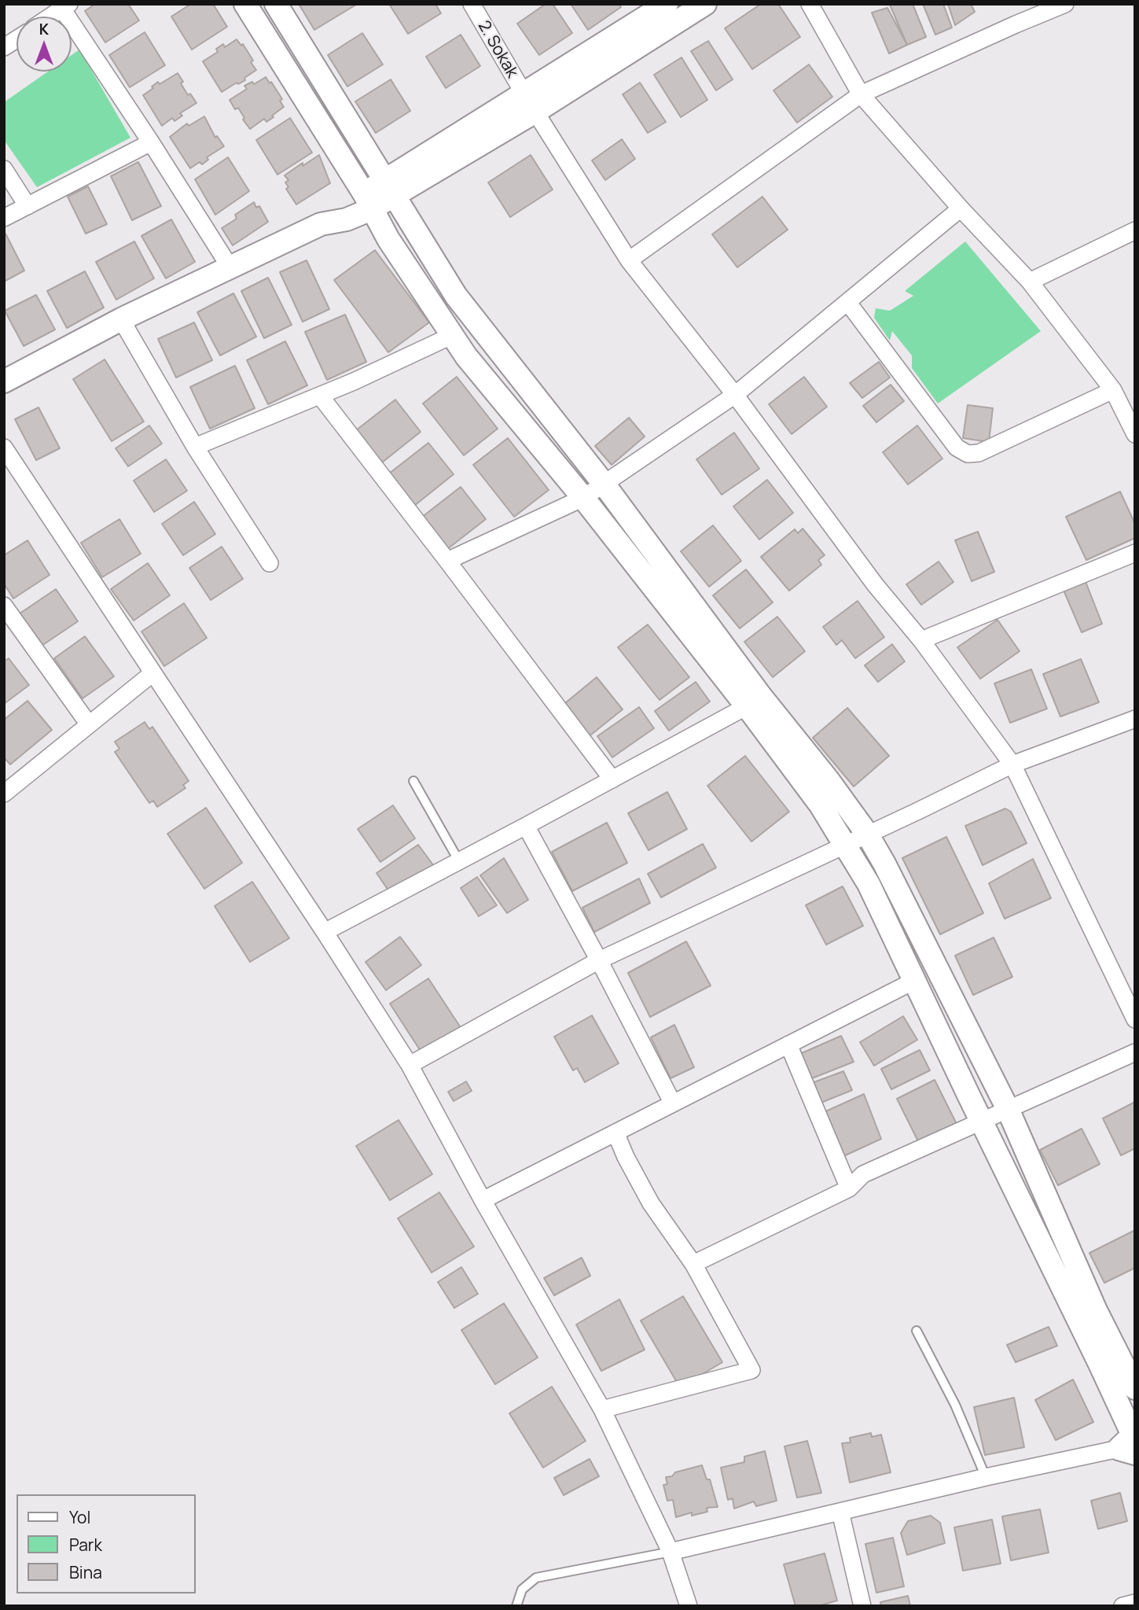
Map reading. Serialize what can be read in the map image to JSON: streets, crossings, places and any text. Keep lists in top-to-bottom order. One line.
{"streets":{"street":["2. Sokak"]},"legend":["Yol","Park","Bina"],"north":"top"}
